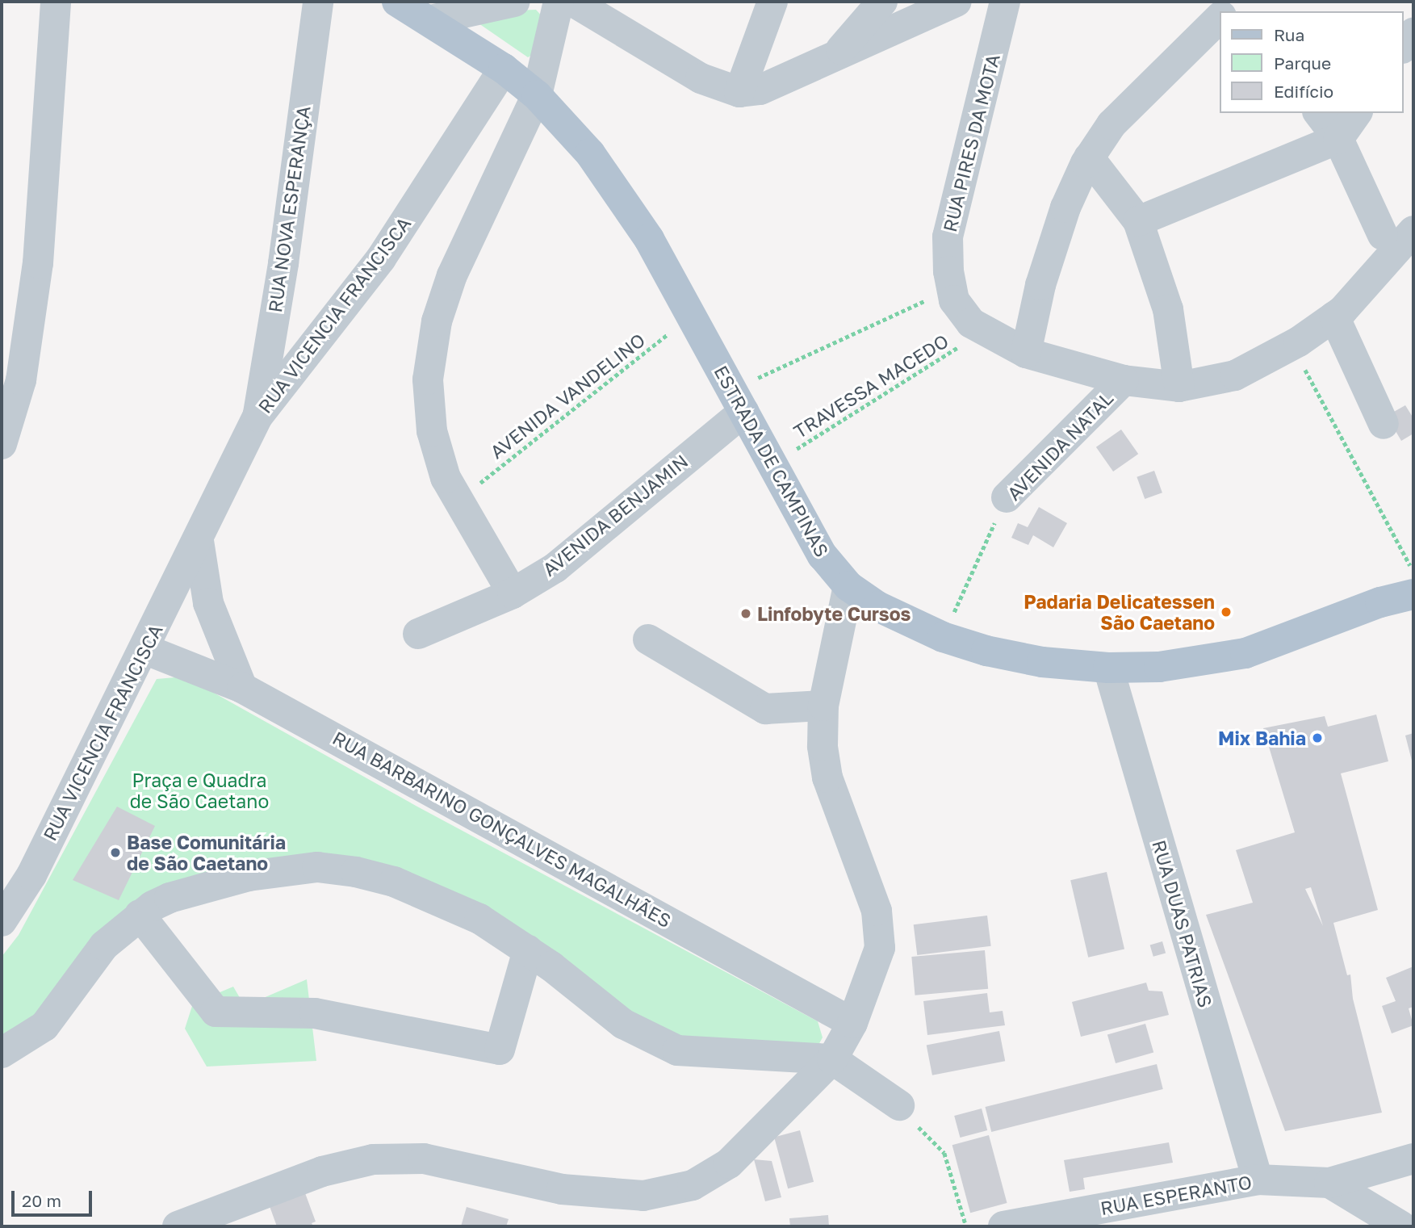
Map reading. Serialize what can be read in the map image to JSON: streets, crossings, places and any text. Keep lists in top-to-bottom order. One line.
{"streets":{"main road":["ESTRADA DE CAMPINAS"],"street":["RUA PIRES DA MOTA","RUA NOVA ESPERANÇA","RUA VICENCIA FRANCISCA","AVENIDA NATAL","AVENIDA BENJAMIN","RUA BARBARINO GONÇALVES MAGALHÃES","RUA DUAS PATRIAS","RUA ESPERANTO"],"path":["TRAVESSA MACEDO","AVENIDA VANDELINO"]},"crossings":[["RUA PIRES DA MOTA","TRAVESSA MACEDO"],["RUA PIRES DA MOTA","AVENIDA NATAL"],["RUA NOVA ESPERANÇA","RUA VICENCIA FRANCISCA"],["RUA VICENCIA FRANCISCA","ESTRADA DE CAMPINAS"],["RUA VICENCIA FRANCISCA","RUA BARBARINO GONÇALVES MAGALHÃES"],["TRAVESSA MACEDO","ESTRADA DE CAMPINAS"],["AVENIDA NATAL","ESTRADA DE CAMPINAS"],["ESTRADA DE CAMPINAS","AVENIDA BENJAMIN"],["ESTRADA DE CAMPINAS","RUA DUAS PATRIAS"],["RUA DUAS PATRIAS","RUA ESPERANTO"]],"parks":["Praça e Quadra de São Caetano"],"places":["Padaria Delicatessen São Caetano","Linfobyte Cursos","Mix Bahia","Base Comunitária de São Caetano"],"legend":["Rua","Parque","Edifício"],"scale_bar":"20 m"}
